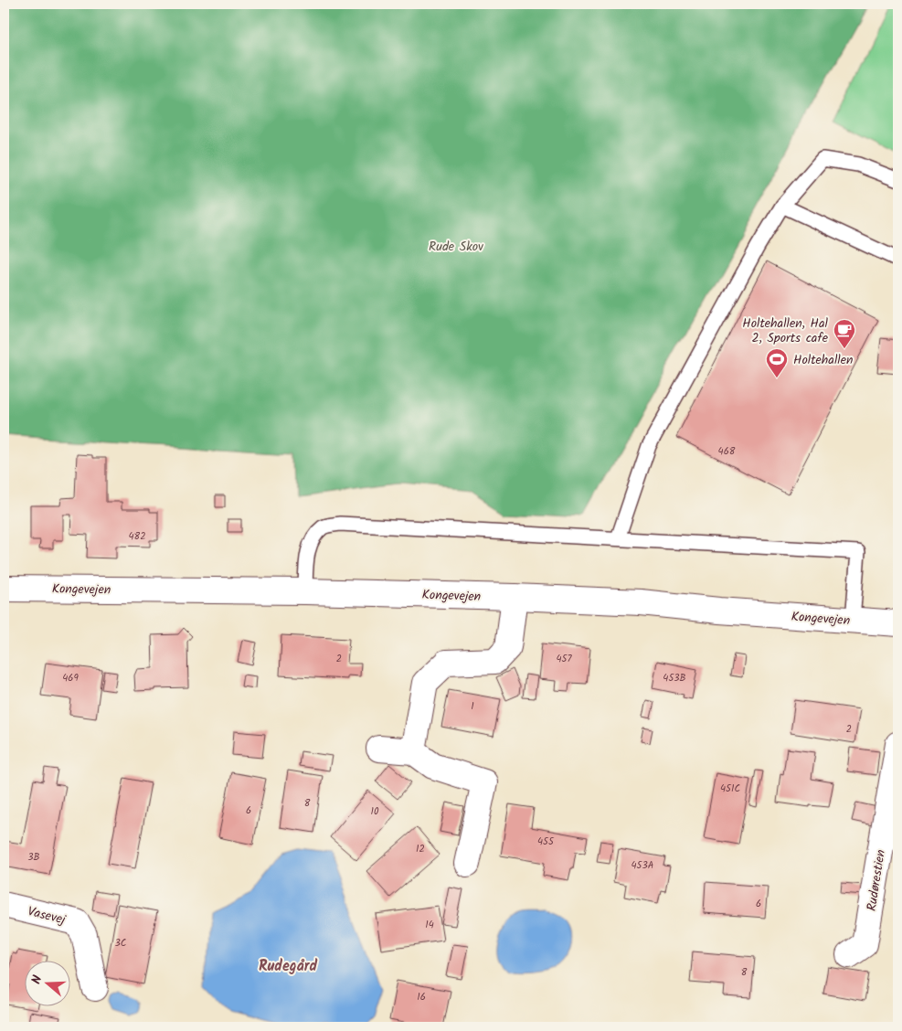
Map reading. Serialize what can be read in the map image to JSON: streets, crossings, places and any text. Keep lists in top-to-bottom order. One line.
{"streets":{"main road":["Kongevejen","Rudørestien","Vasevej"]},"districts":["Rudegård"],"parks":["Rude Skov"],"places":{"cafe":["Holtehallen, Hal 2, Sports cafe"],"sports":["Holtehallen"]},"house_numbers":["468","482","2","457","469","453B","1","2","451C","8","6","10","455","12","3B","453A","6","14","3C","8","16"],"north":"left"}
